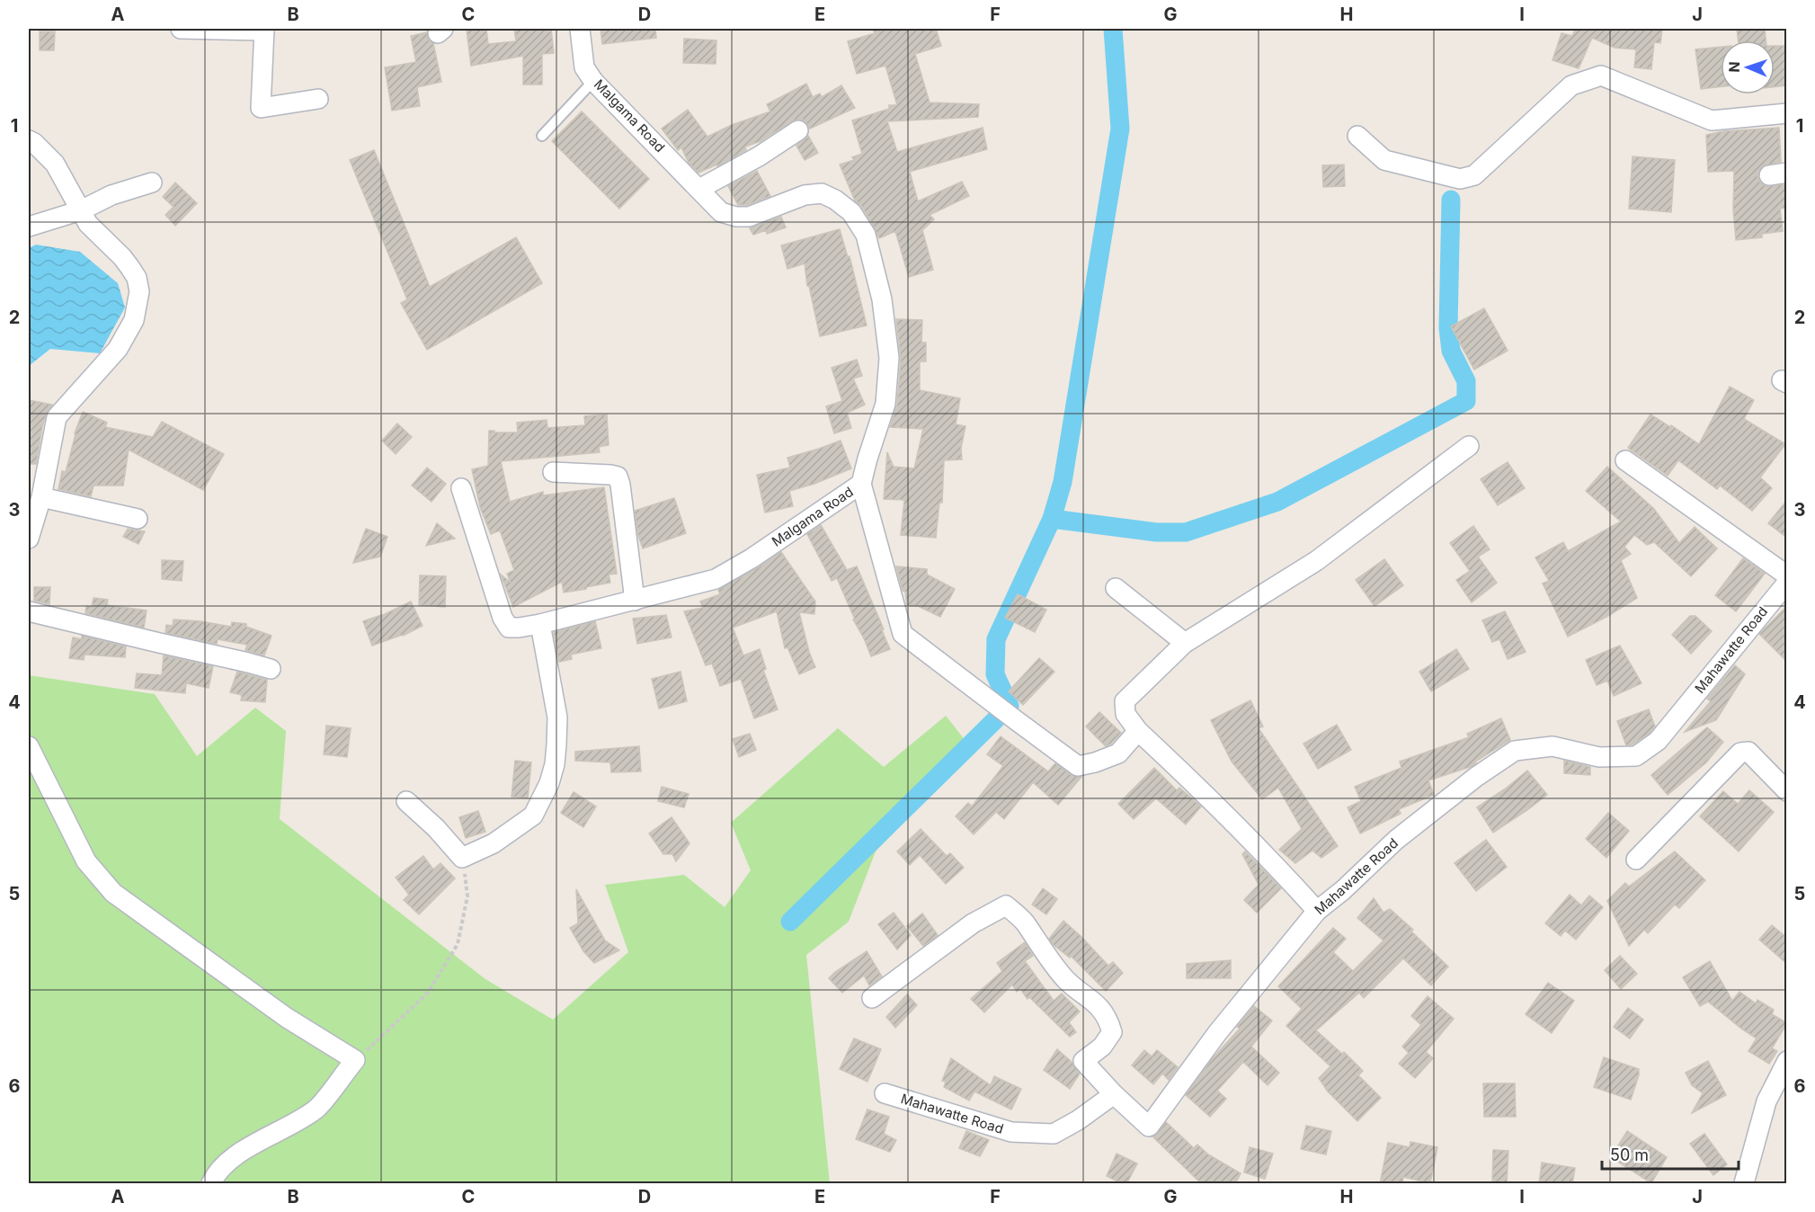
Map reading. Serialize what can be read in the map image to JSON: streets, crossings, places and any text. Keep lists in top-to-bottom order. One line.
{"streets":{"street":["Malgama Road","Mahawatte Road"]},"scale_bar":"50 m","north":"left","grid":{"columns":["A","B","C","D","E","F","G","H","I","J"],"rows":["1","2","3","4","5","6"]}}
